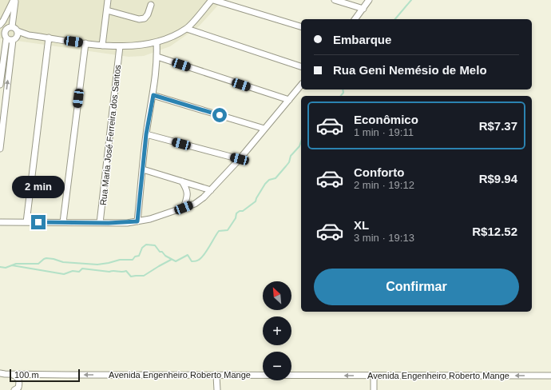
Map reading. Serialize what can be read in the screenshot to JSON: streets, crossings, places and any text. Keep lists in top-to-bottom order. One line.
{"streets":{"street":["Rua Maria José Ferreira dos Santos","Avenida Engenheiro Roberto Mange"]},"one_way":["Avenida Engenheiro Roberto Mange"],"scale_bar":"100 m","north":"top left","page":{"banner":["Embarque","Rua Geni Nemésio de Melo"],"list":[{"name":"Econômico","note":"1 min · 19:11","value":"R$7.37"},{"name":"Conforto","note":"2 min · 19:12","value":"R$9.94"},{"name":"XL","note":"3 min · 19:13","value":"R$12.52"}],"bubble":"2 min","buttons":"Confirmar","map_buttons":["+","−"],"scale":"100 m"}}
